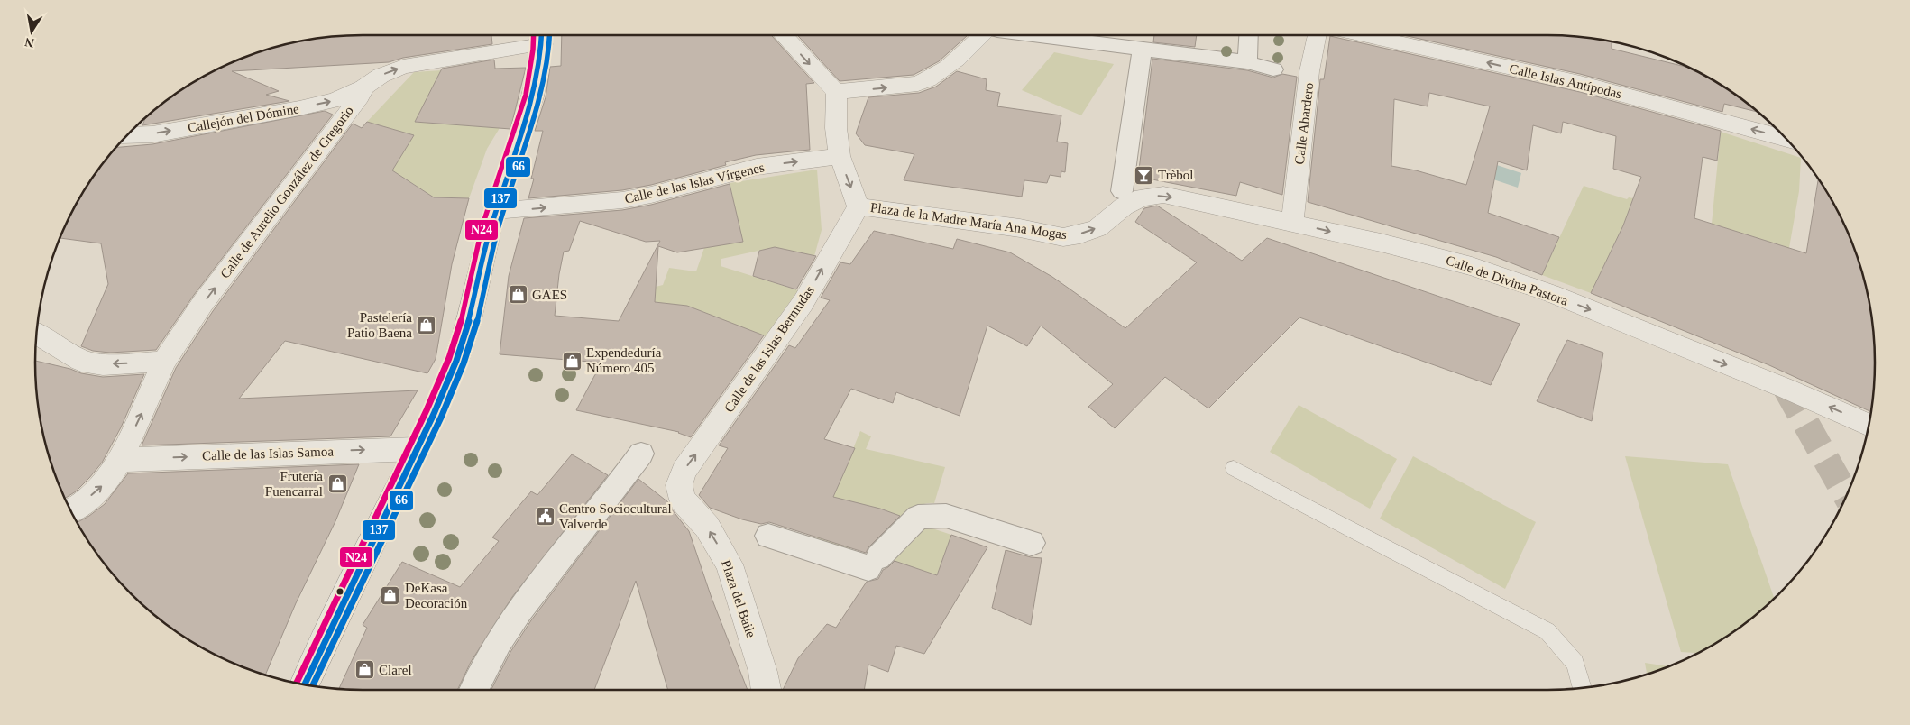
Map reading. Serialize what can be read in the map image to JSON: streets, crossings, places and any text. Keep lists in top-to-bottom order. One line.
{"streets":{"street":["Calle Islas Antípodas","Callejón del Dómine","Calle Abardero","Calle de las Islas Vírgenes","Calle de Aurelio González de Gregorio","Plaza de la Madre María Ana Mogas","Calle de Divina Pastora","Calle de las Islas Bermudas","Calle de las Islas Samoa","Plaza del Baile"]},"crossings":[["Callejón del Dómine","Calle de Aurelio González de Gregorio"],["Calle Abardero","Calle de Divina Pastora"],["Calle de Aurelio González de Gregorio","Calle de las Islas Samoa"],["Plaza de la Madre María Ana Mogas","Calle de Divina Pastora"],["Plaza de la Madre María Ana Mogas","Calle de las Islas Bermudas"],["Calle de las Islas Bermudas","Plaza del Baile"]],"one_way":["Calle Islas Antípodas","Callejón del Dómine","Calle de las Islas Vírgenes","Calle de Aurelio González de Gregorio","Calle de las Islas Bermudas","Calle de las Islas Samoa","Plaza del Baile"],"places":{"bar":["Trèbol"],"shop":["GAES","Pastelería Patio Baena","Expendeduría Número 405","Frutería Fuencarral","DeKasa Decoración","Clarel"],"public building":["Centro Sociocultural Valverde"]},"lines":["transit line 137","transit line 66","transit line N24"],"north":"bottom"}
